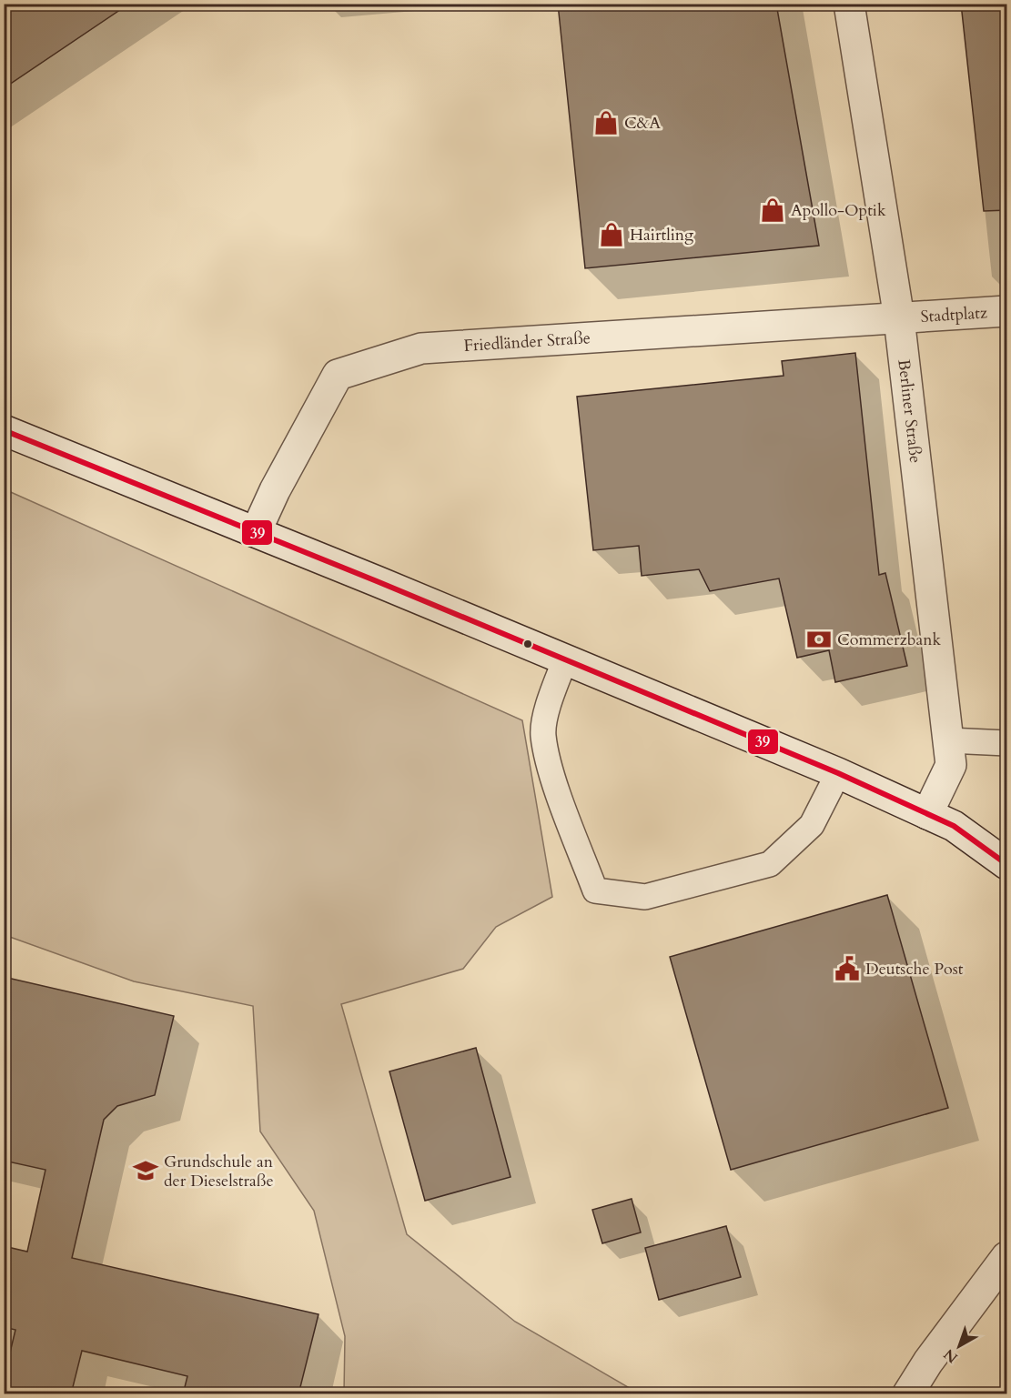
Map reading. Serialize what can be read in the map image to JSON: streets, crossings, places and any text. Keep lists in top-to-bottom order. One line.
{"streets":{"street":["Stadtplatz","Friedländer Straße","Berliner Straße"]},"crossings":[["Stadtplatz","Friedländer Straße"],["Stadtplatz","Berliner Straße"],["Friedländer Straße","Berliner Straße"]],"places":{"shop":["C&A","Apollo-Optik","Hairtling"],"bank":["Commerzbank"],"public building":["Deutsche Post"],"school or university":["Grundschule an der Dieselstraße"]},"lines":["transit line 39"],"north":"bottom left"}
